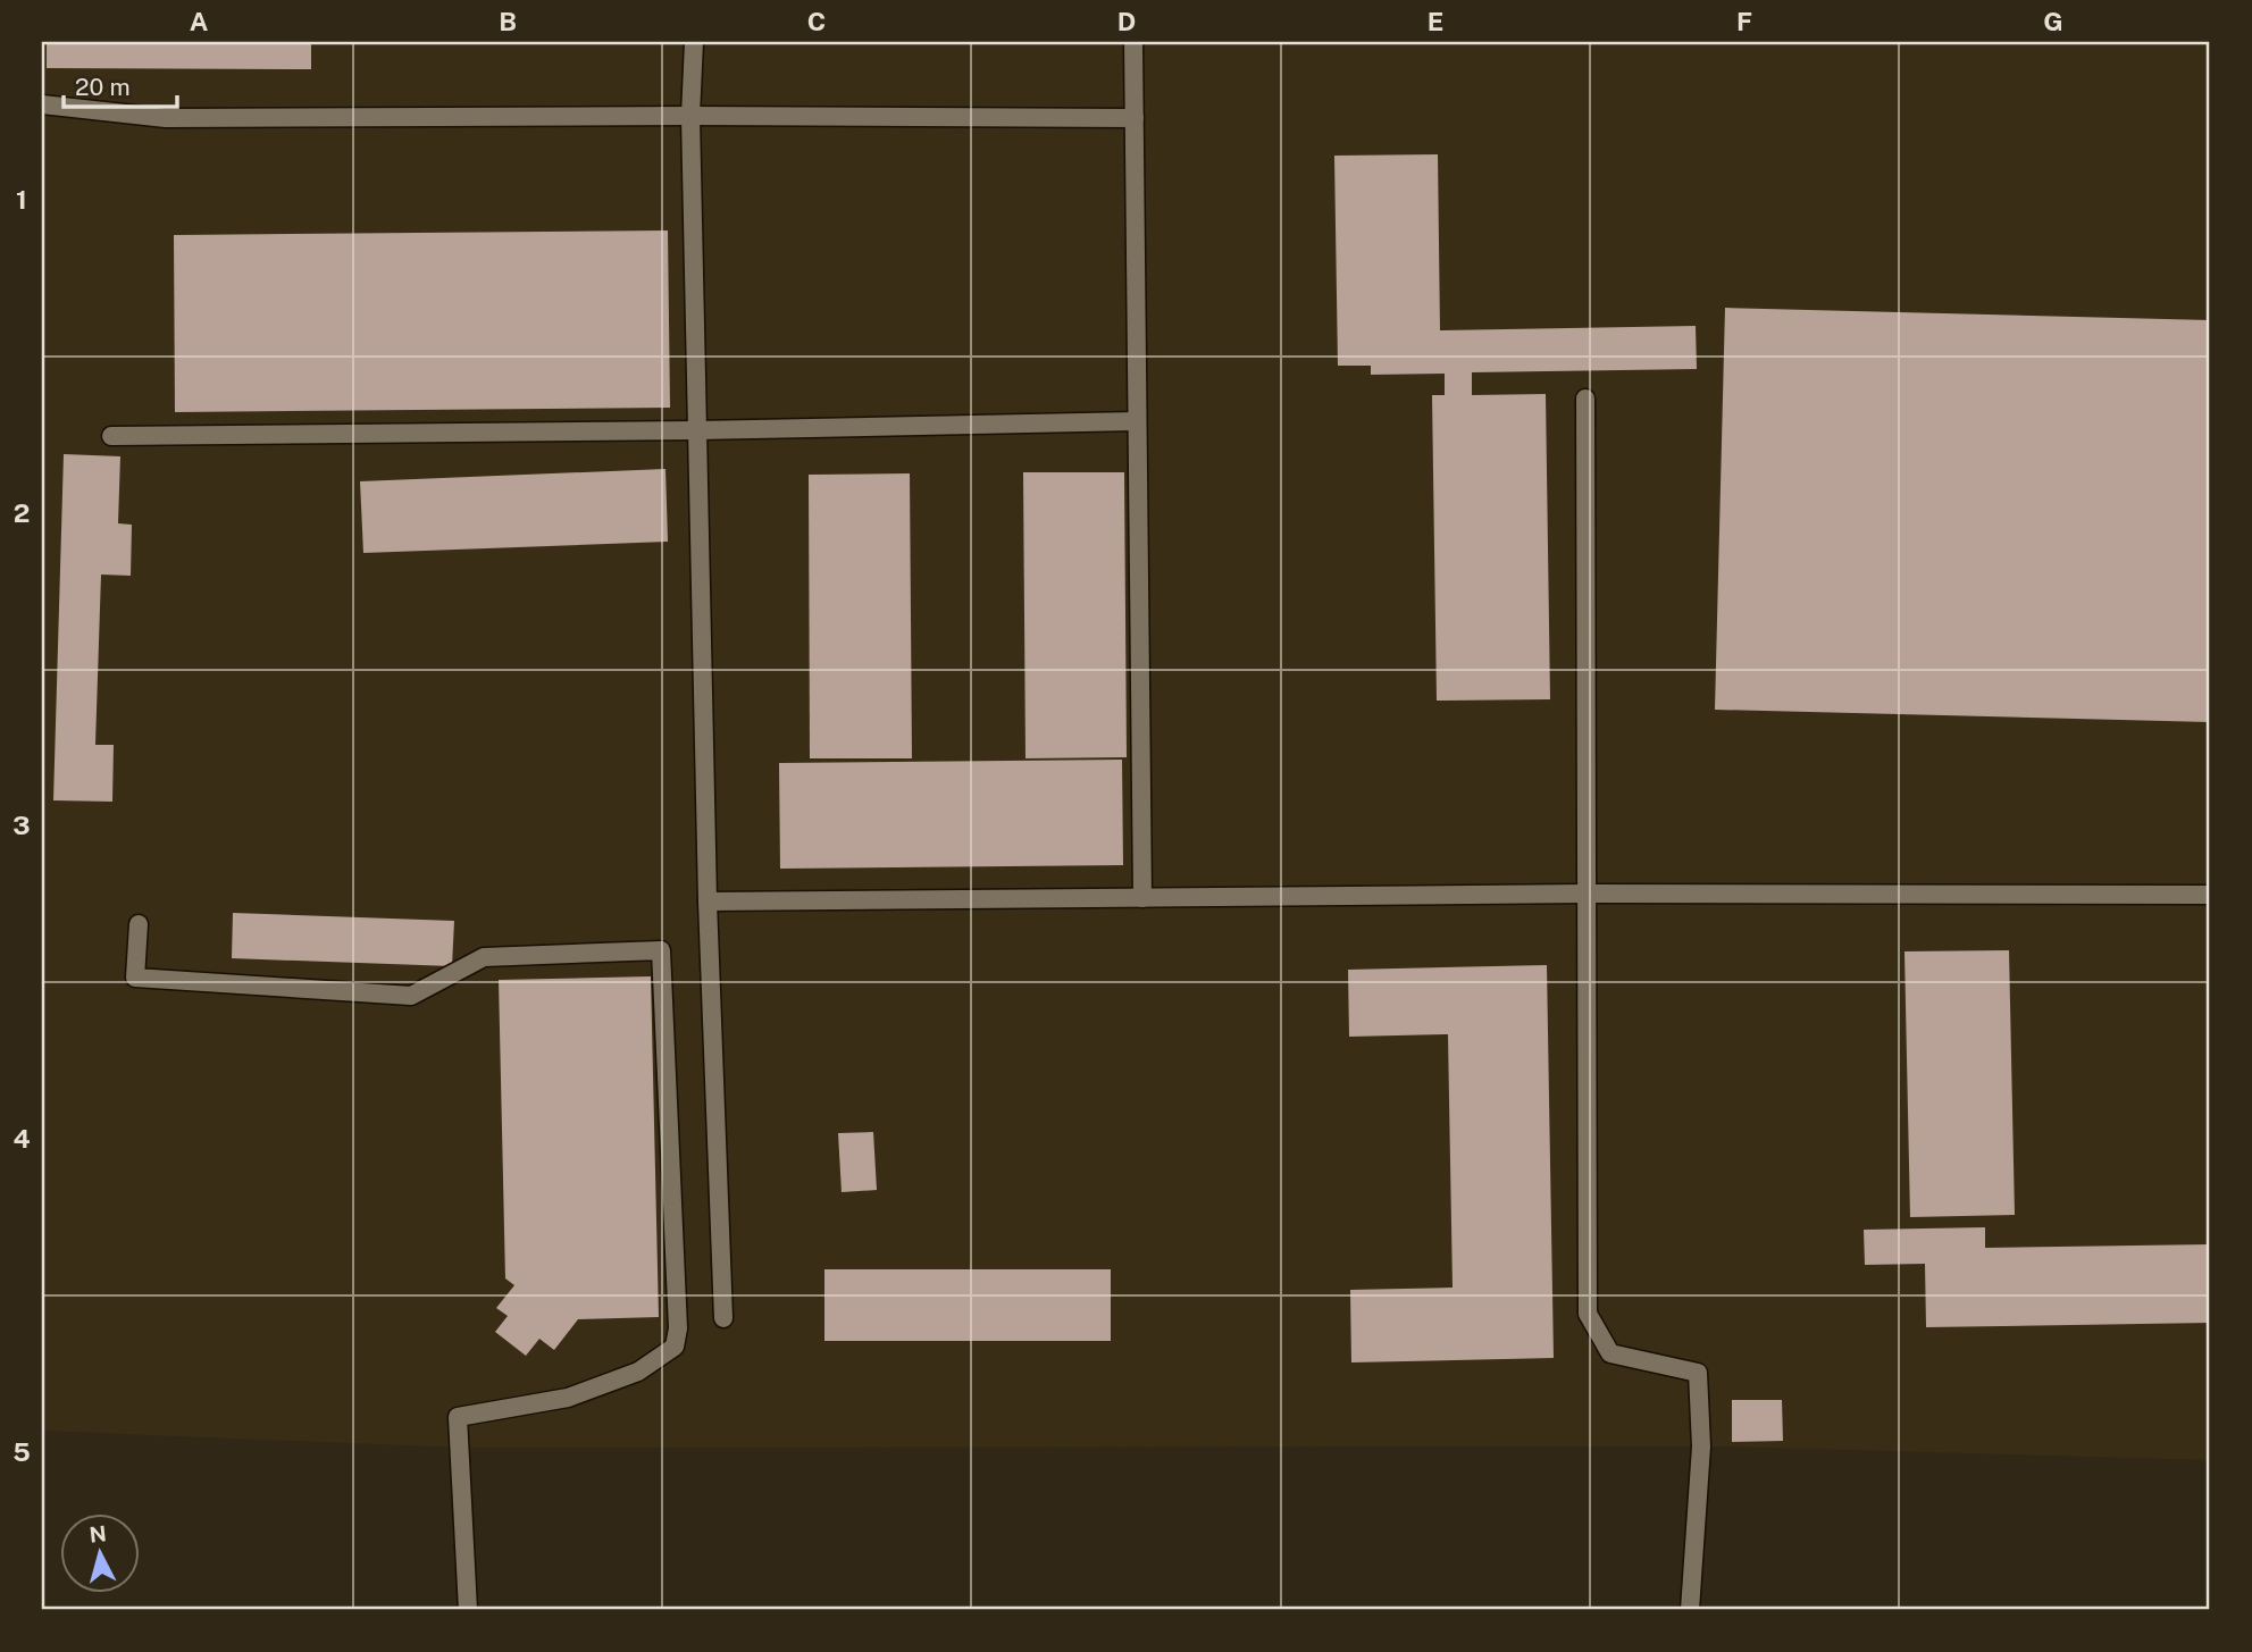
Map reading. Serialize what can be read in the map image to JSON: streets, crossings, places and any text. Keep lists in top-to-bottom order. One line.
{"scale_bar":"20 m","north":"top","grid":{"columns":["A","B","C","D","E","F","G"],"rows":["1","2","3","4","5"]}}
